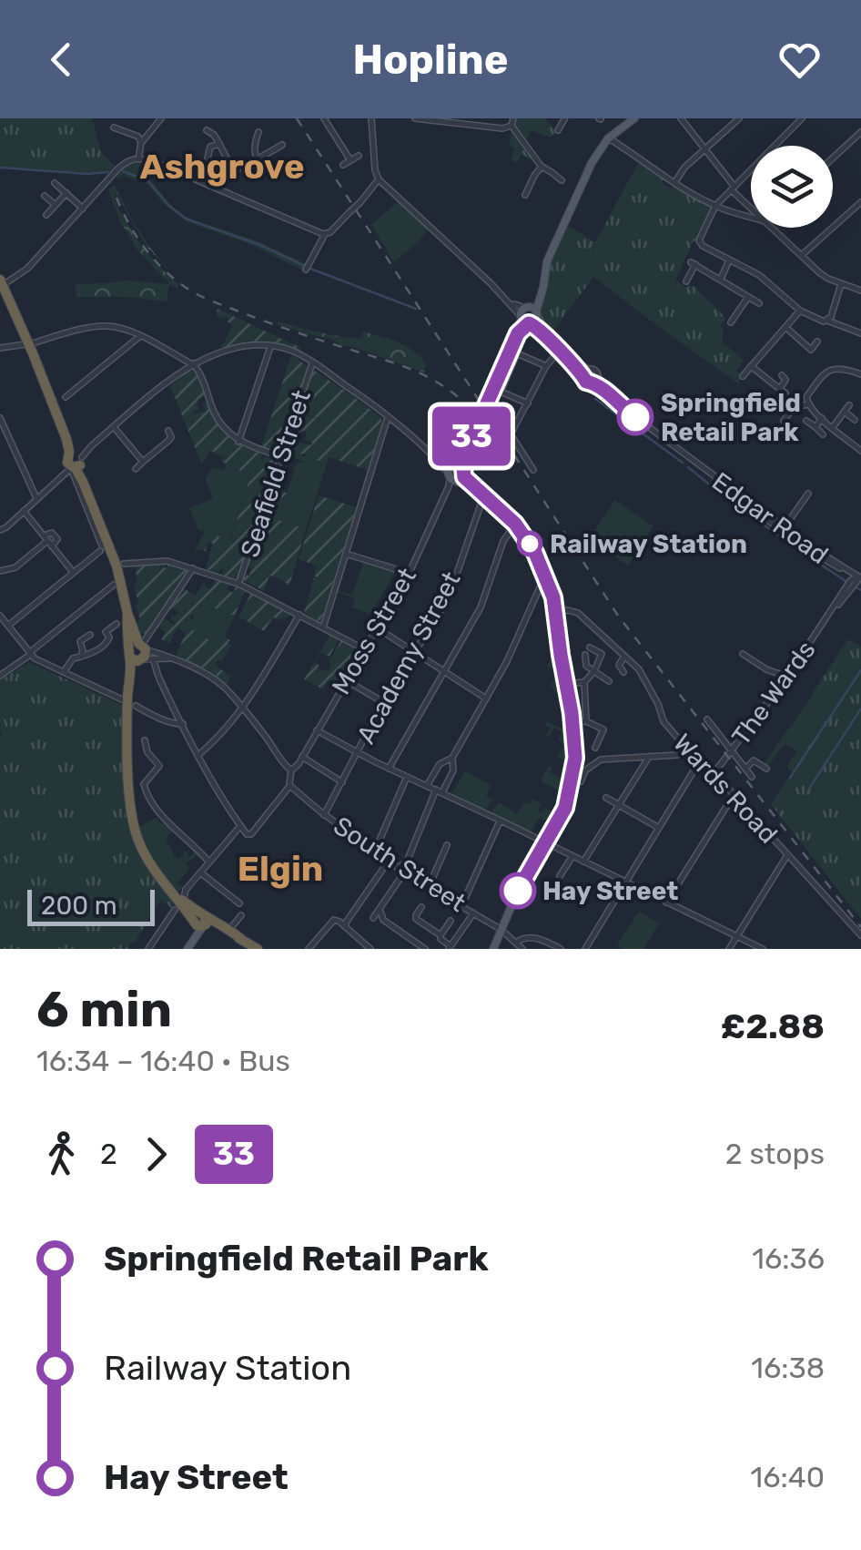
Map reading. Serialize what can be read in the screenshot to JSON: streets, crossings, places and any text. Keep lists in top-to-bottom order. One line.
{"streets":{"street":["Seafield Street","Edgar Road","Moss Street","Academy Street","The Wards","Wards Road","South Street"]},"crossings":[["Edgar Road","The Wards"],["Academy Street","South Street"],["The Wards","Wards Road"]],"districts":["Ashgrove","Elgin"],"places":["Springfield Retail Park","Railway Station","Hay Street"],"lines":["bus line 33"],"scale_bar":"200 m","page":{"header":"Hopline","on_map":"33","scale":"200 m","heading":["6 min","16:34 – 16:40 · Bus","£2.88"],"legs":["2","33","2 stops"],"list":[{"name":"Springfield Retail Park","value":"16:36"},{"name":"Railway Station","value":"16:38"},{"name":"Hay Street","value":"16:40"}]}}
